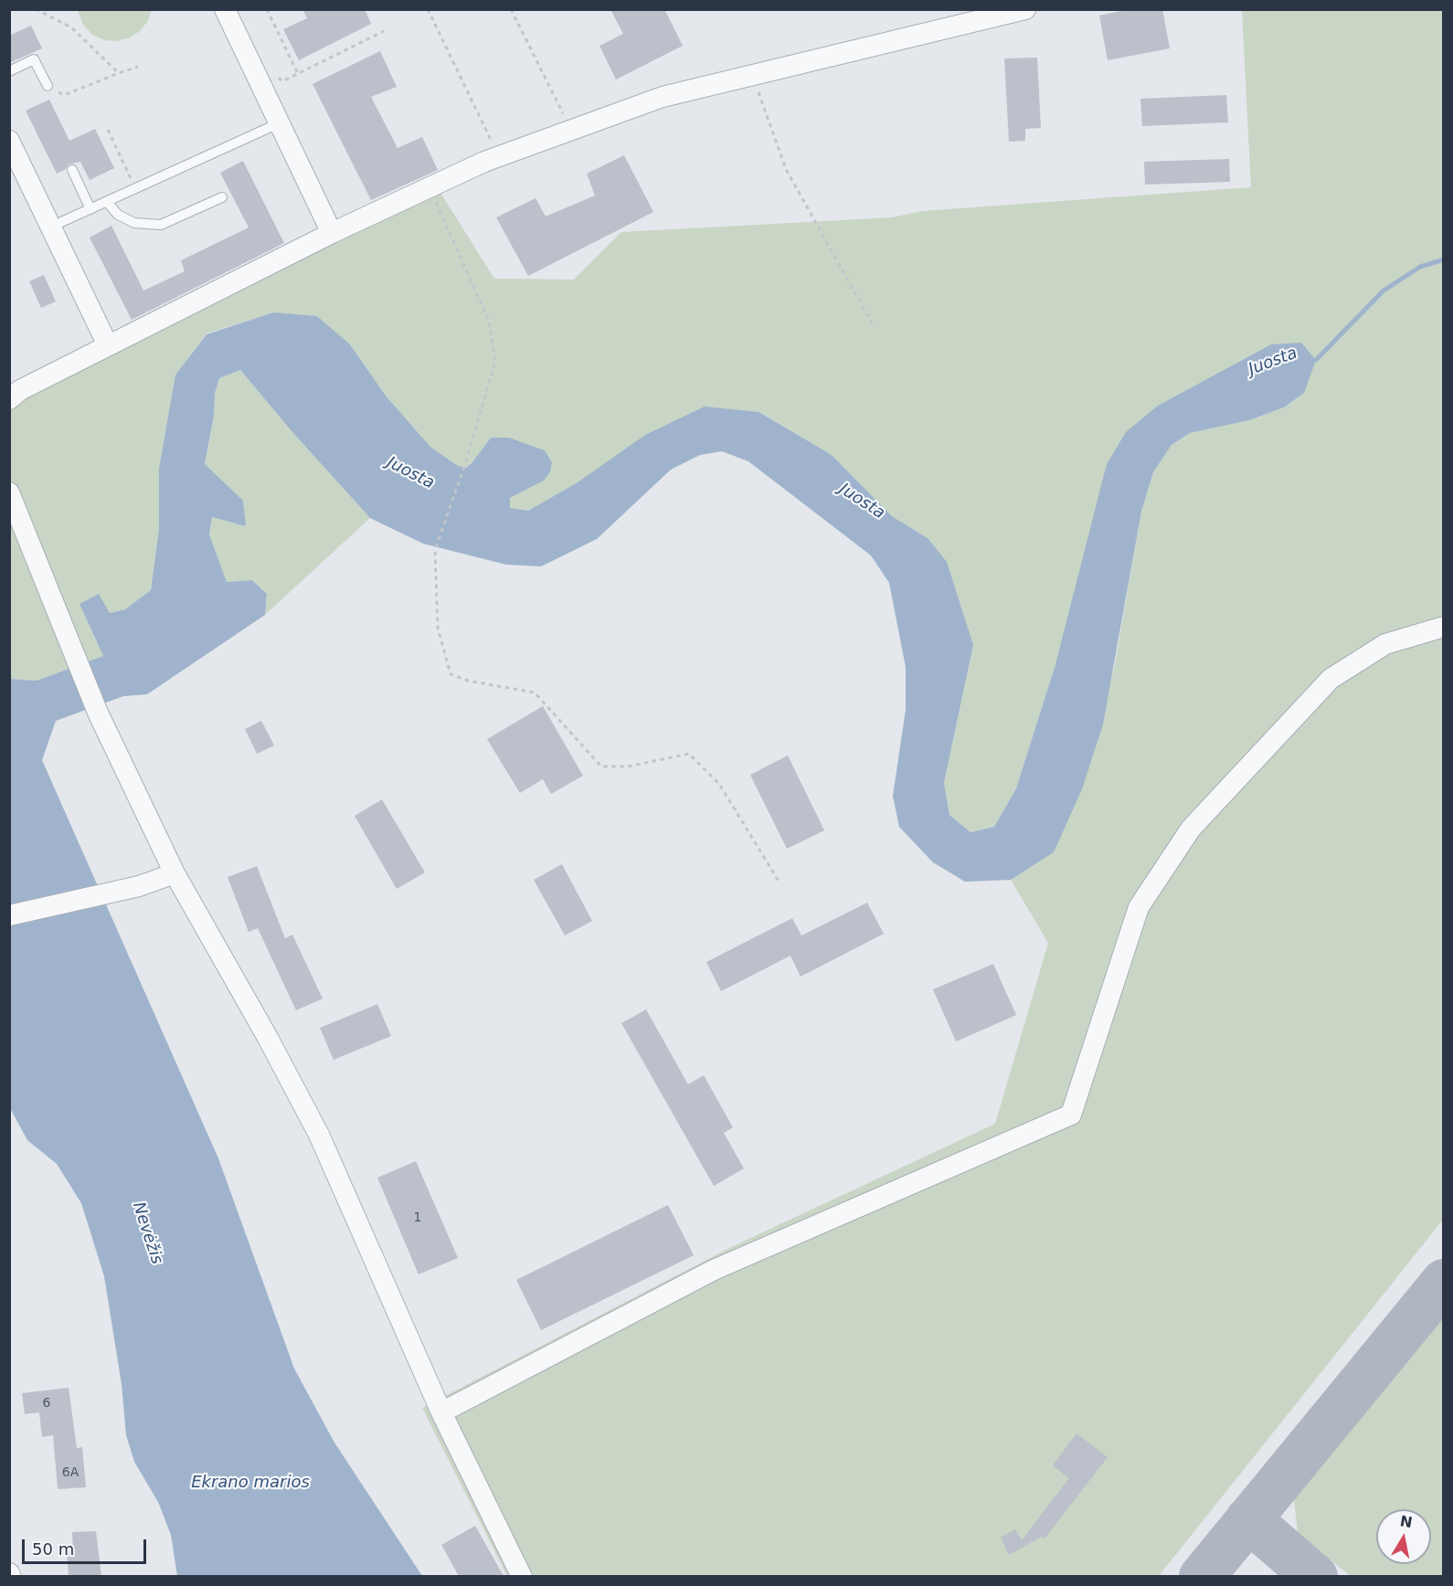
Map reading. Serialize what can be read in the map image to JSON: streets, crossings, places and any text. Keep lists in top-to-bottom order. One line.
{"water":["Juosta","Nevėžis","Ekrano marios"],"house_numbers":["1","6","6A"],"scale_bar":"50 m","north":"top"}
